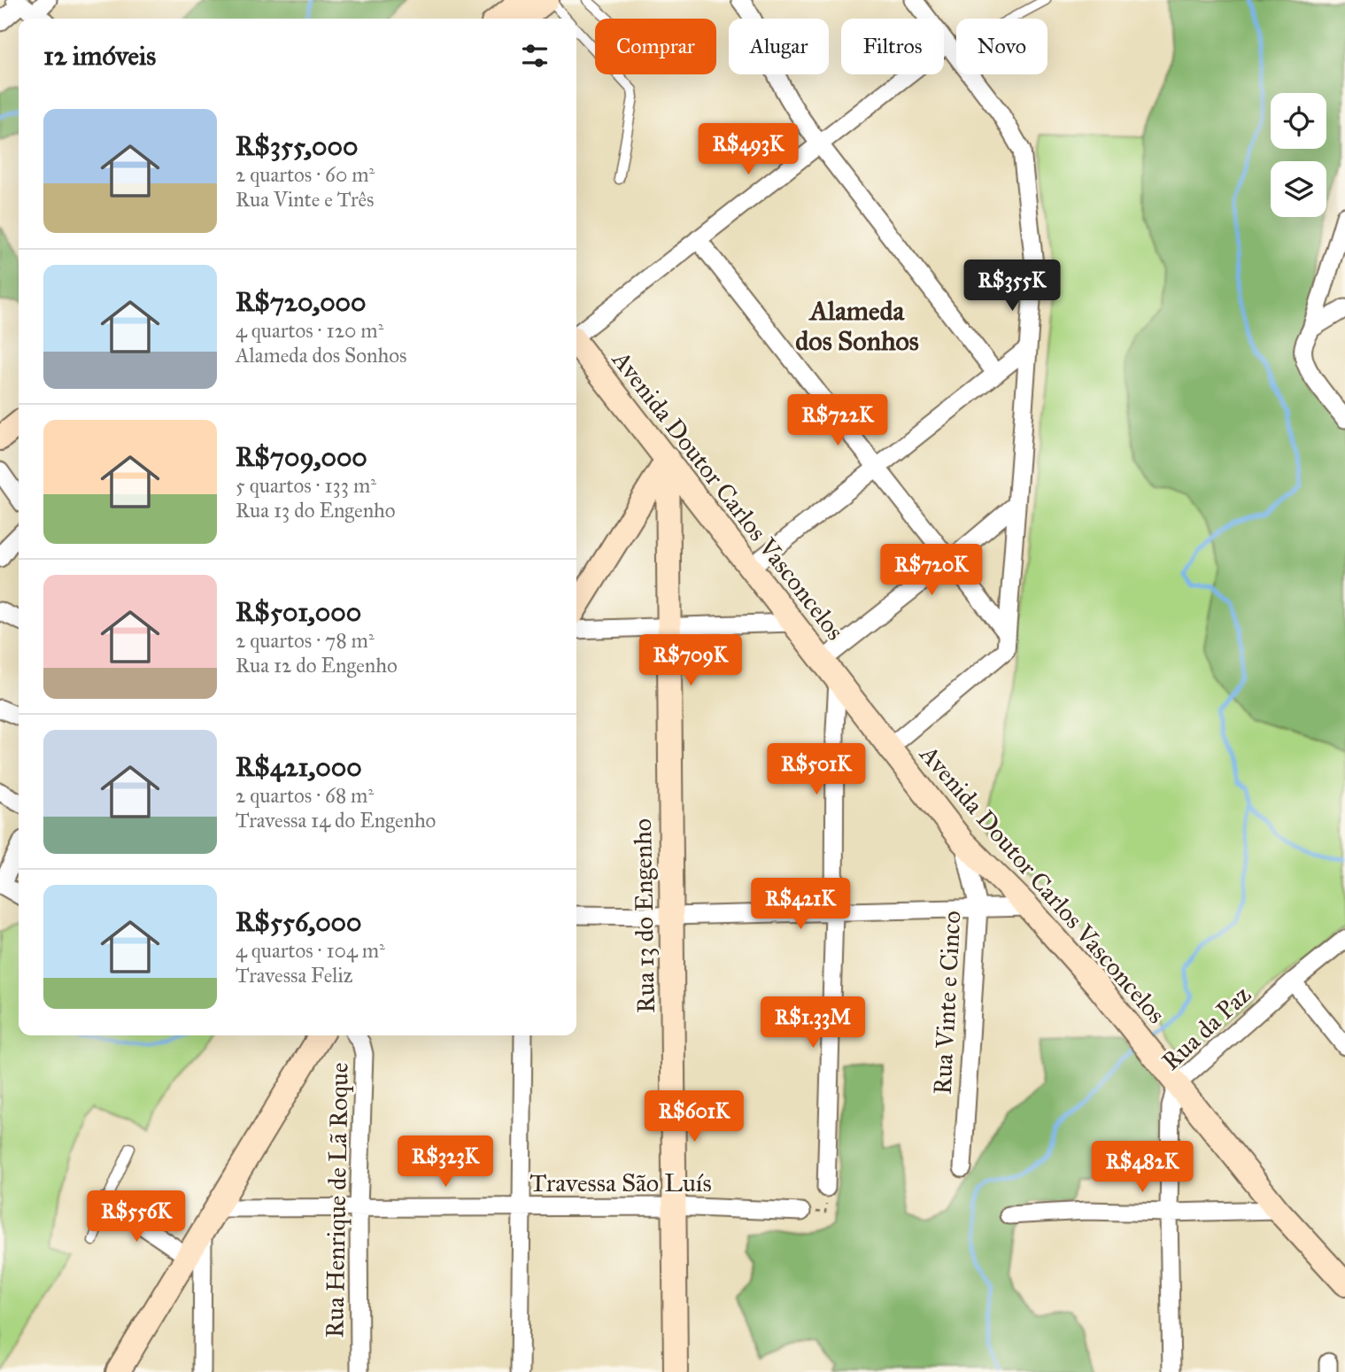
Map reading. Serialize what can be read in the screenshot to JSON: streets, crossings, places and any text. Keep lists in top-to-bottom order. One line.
{"streets":{"street":["Avenida Doutor Carlos Vasconcelos","Rua 13 do Engenho","Rua Vinte e Cinco","Rua da Paz","Travessa São Luís","Rua Henrique de Lã Roque"]},"crossings":[["Avenida Doutor Carlos Vasconcelos","Rua 13 do Engenho"],["Avenida Doutor Carlos Vasconcelos","Rua Vinte e Cinco"],["Avenida Doutor Carlos Vasconcelos","Rua da Paz"],["Rua 13 do Engenho","Travessa São Luís"],["Travessa São Luís","Rua Henrique de Lã Roque"]],"districts":["Alameda dos Sonhos"],"page":{"chip":["Comprar","Alugar","Filtros","Novo"],"heading":"12 imóveis","list":[{"name":"R$355,000","note":"2 quartos · 60 m² · Rua Vinte e Três"},{"name":"R$720,000","note":"4 quartos · 120 m² · Alameda dos Sonhos"},{"name":"R$709,000","note":"5 quartos · 133 m² · Rua 13 do Engenho"},{"name":"R$501,000","note":"2 quartos · 78 m² · Rua 12 do Engenho"},{"name":"R$421,000","note":"2 quartos · 68 m² · Travessa 14 do Engenho"},{"name":"R$556,000","note":"4 quartos · 104 m² · Travessa Feliz"}],"price":["R$493K","R$355K","R$722K","R$720K","R$709K","R$501K","R$421K","R$1.33M","R$601K","R$323K","R$482K","R$556K"]}}
